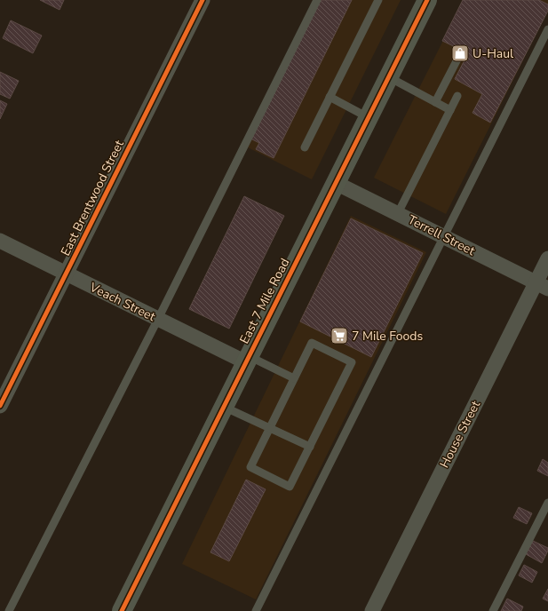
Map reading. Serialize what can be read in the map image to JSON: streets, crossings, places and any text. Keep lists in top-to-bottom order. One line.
{"streets":{"street":["East Brentwood Street","Terrell Street","East 7 Mile Road","Veach Street","House Street"]},"crossings":[["East Brentwood Street","Veach Street"],["Terrell Street","East 7 Mile Road"],["Terrell Street","House Street"],["East 7 Mile Road","Veach Street"]],"places":{"shop":["U-Haul"],"supermarket":["7 Mile Foods"]}}
